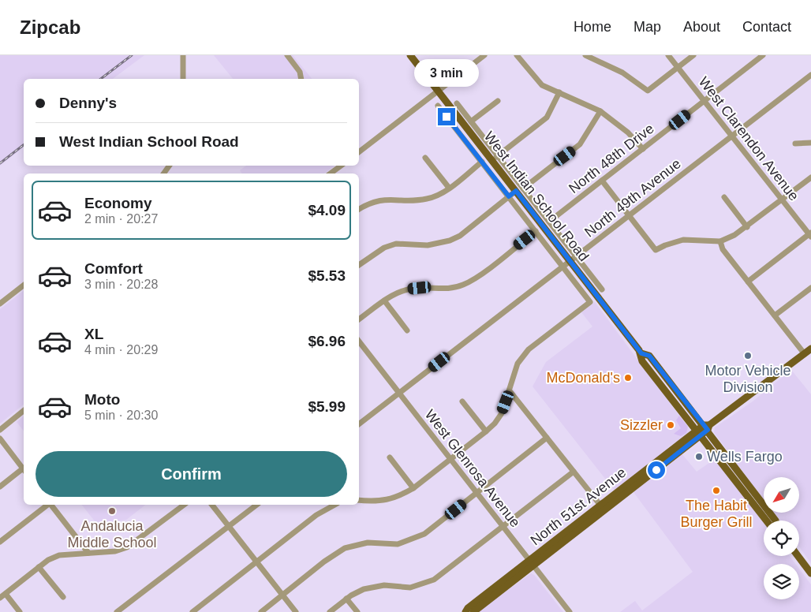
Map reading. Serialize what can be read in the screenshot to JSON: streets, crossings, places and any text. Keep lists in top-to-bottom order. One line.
{"streets":{"main road":["West Indian School Road","North 51st Avenue"],"street":["West Clarendon Avenue","North 48th Drive","North 49th Avenue","West Glenrosa Avenue"]},"crossings":[["West Clarendon Avenue","North 48th Drive"],["West Clarendon Avenue","North 49th Avenue"],["North 48th Drive","West Indian School Road"],["West Indian School Road","North 49th Avenue"],["West Indian School Road","North 51st Avenue"],["North 49th Avenue","West Glenrosa Avenue"],["West Glenrosa Avenue","North 51st Avenue"]],"places":["Motor Vehicle Division","McDonald's","Sizzler","Wells Fargo","The Habit Burger Grill","Andalucia Middle School"],"north":"bottom left","page":{"header":"Zipcab","nav":["Home","Map","About","Contact"],"bubble":"3 min","banner":["Denny's","West Indian School Road"],"list":[{"name":"Economy","note":"2 min · 20:27","value":"$4.09"},{"name":"Comfort","note":"3 min · 20:28","value":"$5.53"},{"name":"XL","note":"4 min · 20:29","value":"$6.96"},{"name":"Moto","note":"5 min · 20:30","value":"$5.99"}],"buttons":"Confirm"}}
